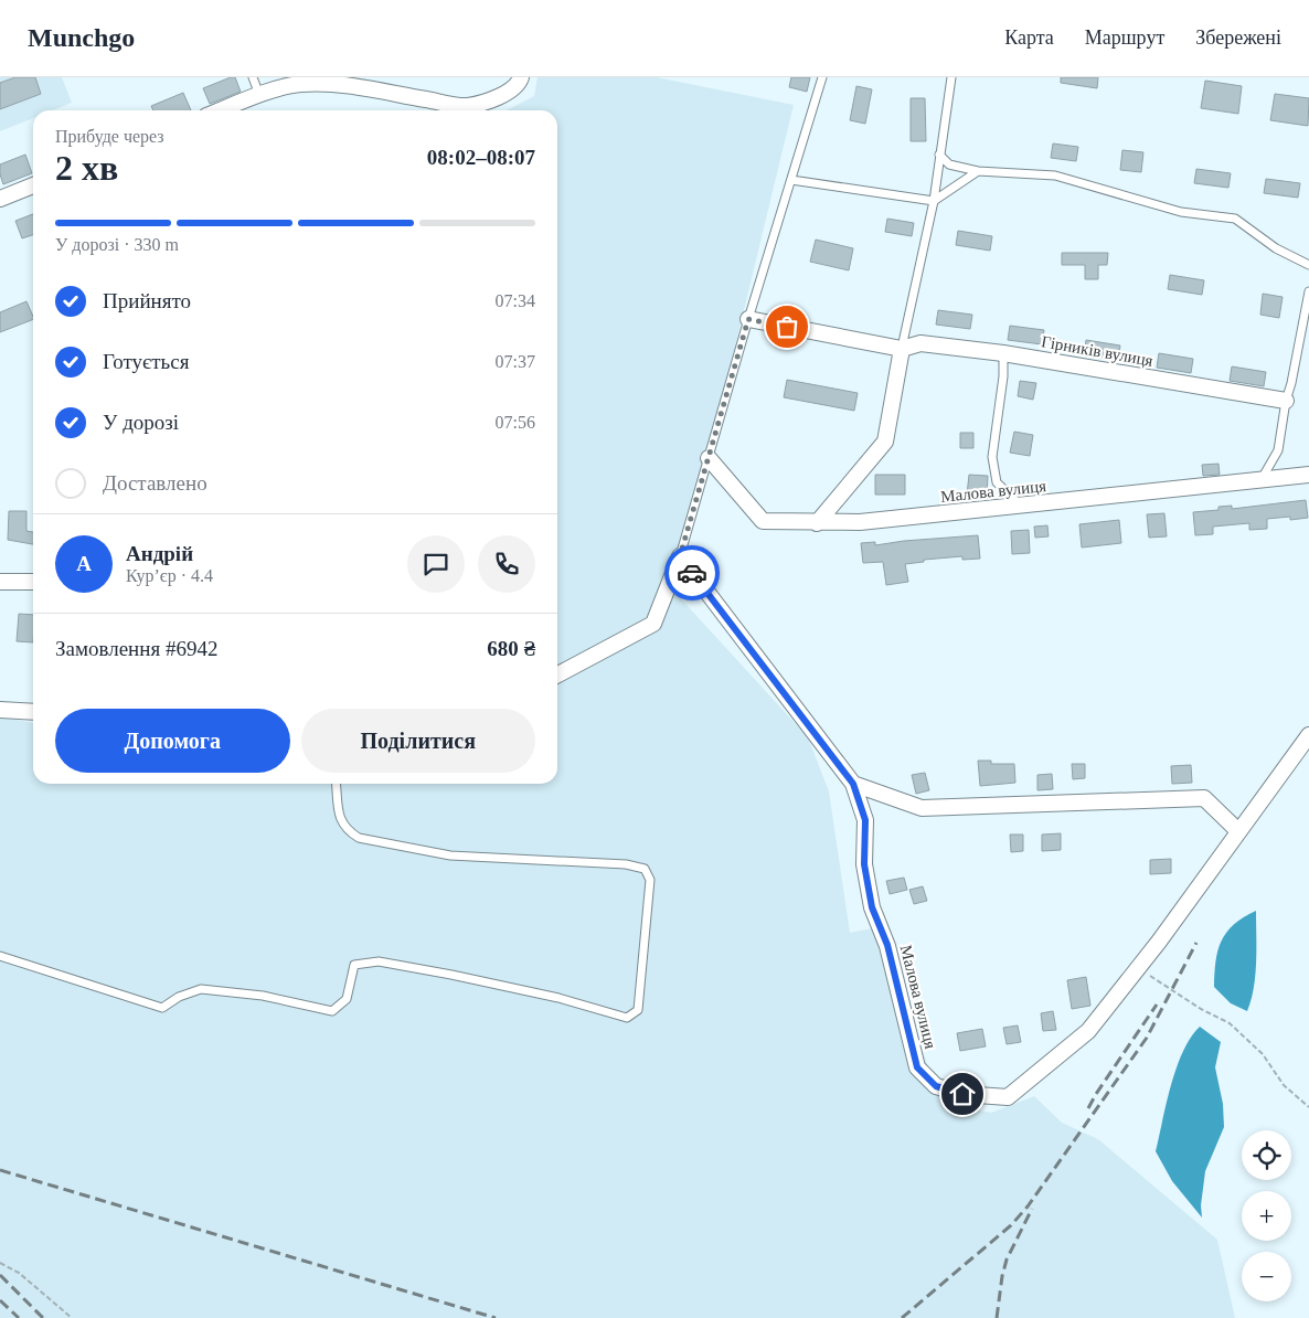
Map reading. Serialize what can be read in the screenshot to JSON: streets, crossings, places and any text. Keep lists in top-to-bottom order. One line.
{"streets":{"street":["Гірників вулиця","Малова вулиця"]},"page":{"header":"Munchgo","nav":["Карта","Маршрут","Збережені"],"heading":["2 хв","Прибуде через","08:02–08:07"],"panel":["Андрій","Кур’єр · 4.4","Замовлення #6942","680 ₴"],"bar":"У дорозі · 330 m","list":[["Прийнято","07:34"],["Готується","07:37"],["У дорозі","07:56"],"Доставлено"],"round":"А","buttons":["Допомога","Поділитися"],"map_buttons":["+","−"]}}
